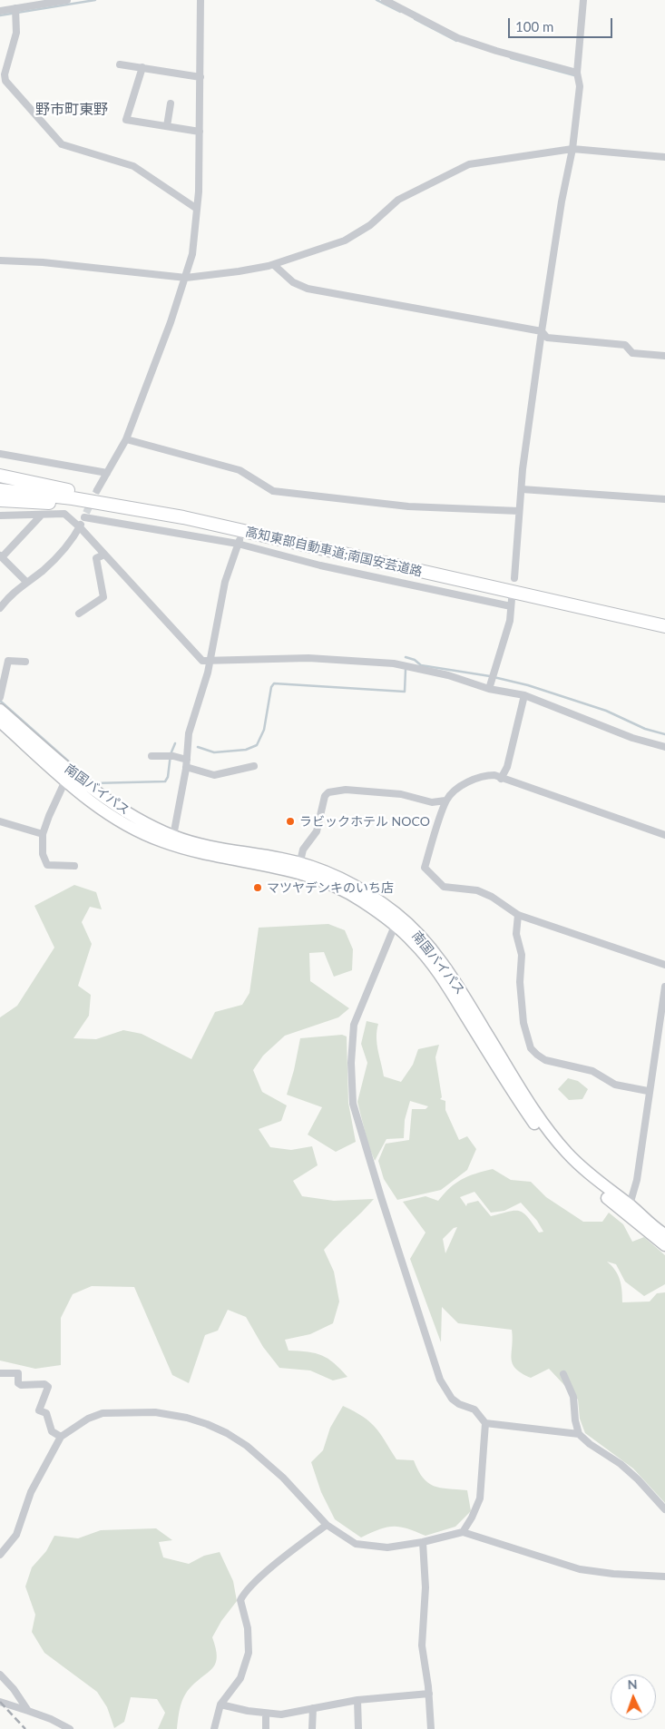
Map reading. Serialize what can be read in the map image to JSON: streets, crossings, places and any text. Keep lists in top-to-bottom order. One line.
{"streets":{"highway":["高知東部自動車道;南国安芸道路","南国バイパス"]},"districts":["野市町東野"],"places":["ラビックホテル NOCO","マツヤデンキのいち店"],"scale_bar":"100 m","north":"top"}
